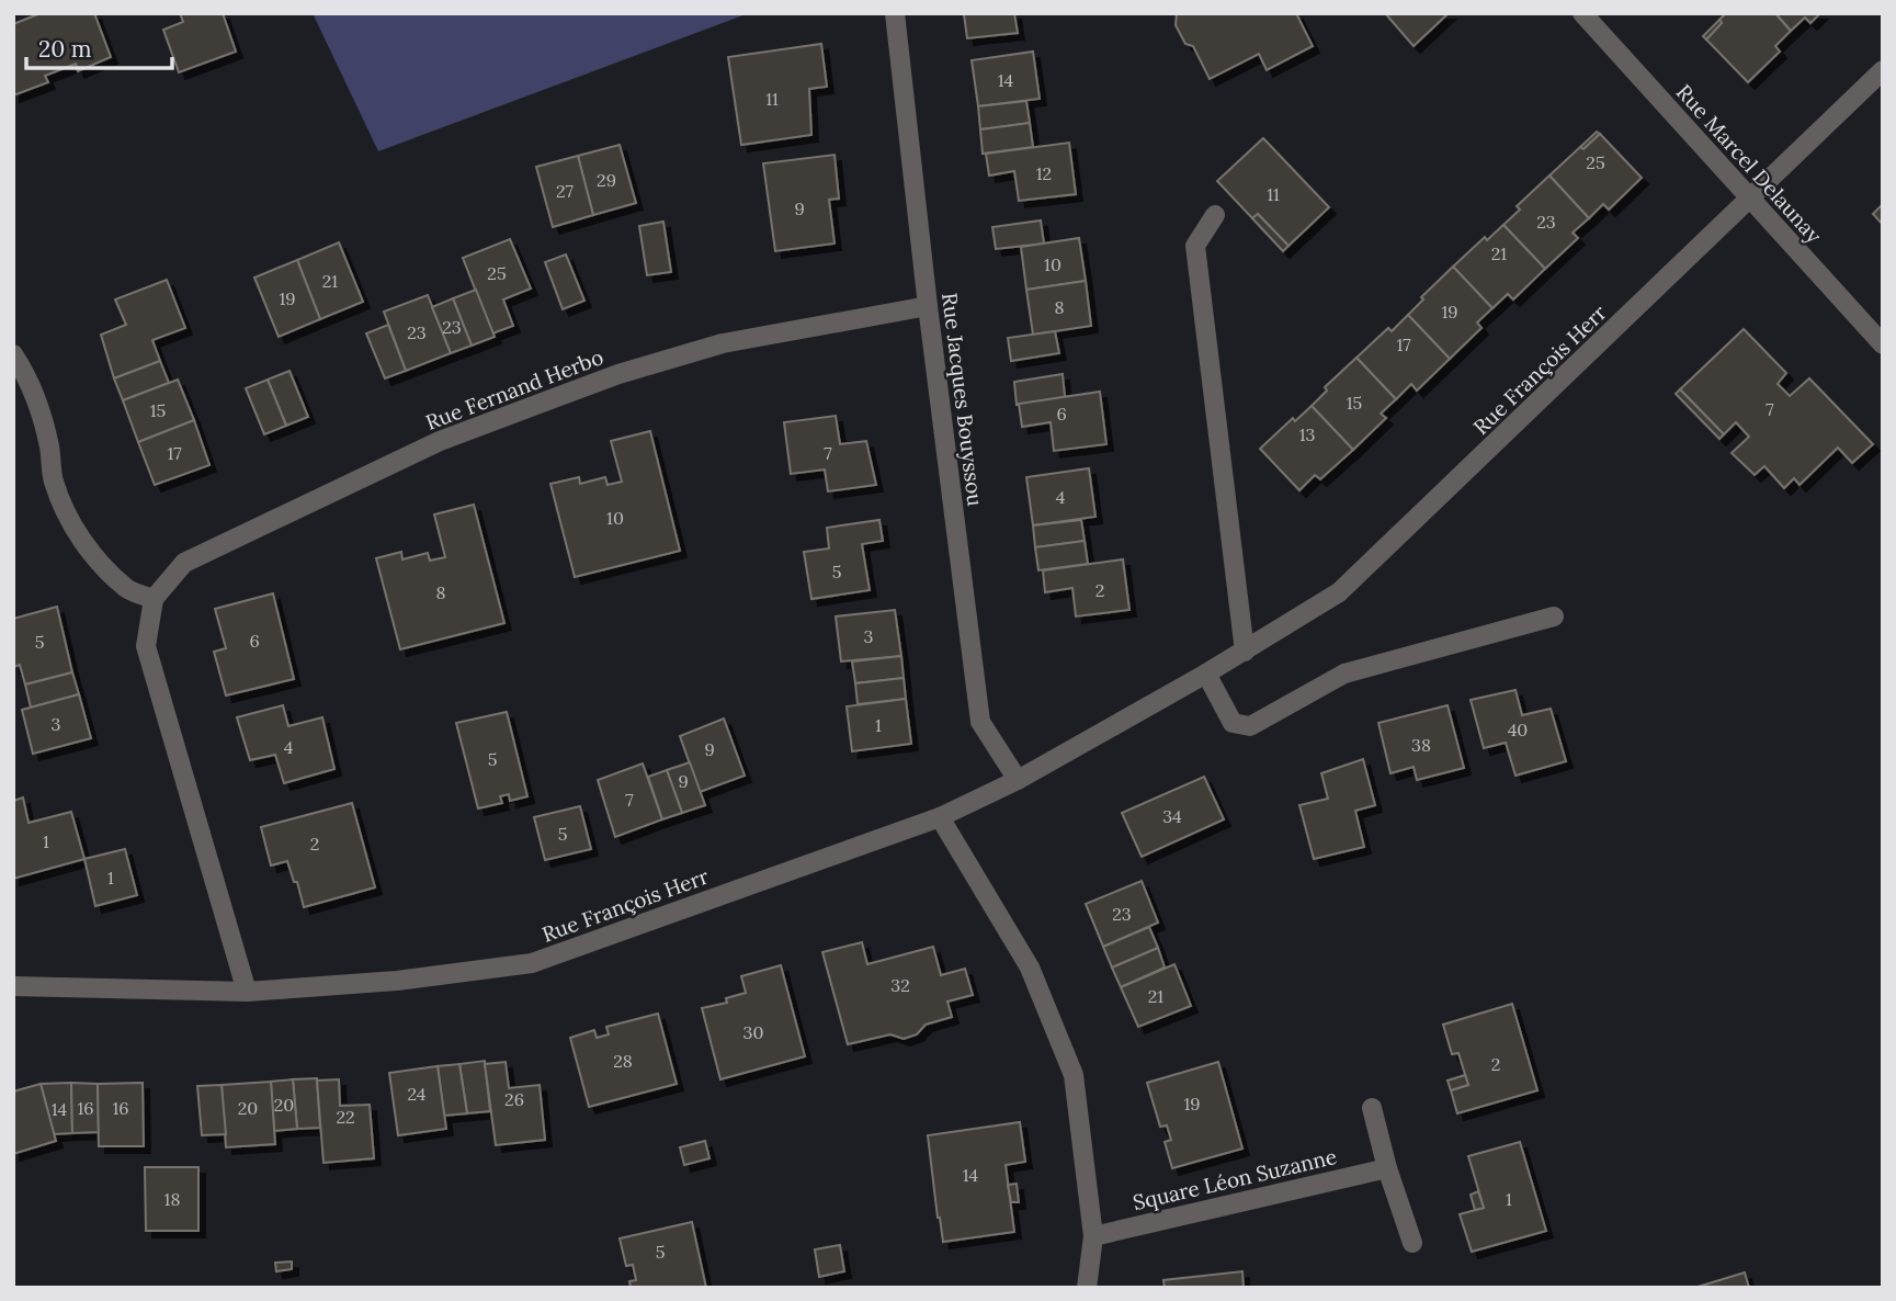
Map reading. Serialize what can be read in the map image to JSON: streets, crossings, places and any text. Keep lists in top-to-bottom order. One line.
{"streets":{"street":["Rue Marcel Delaunay","Rue François Herr","Rue Fernand Herbo","Rue Jacques Bouyssou","Square Léon Suzanne"]},"crossings":[["Rue Marcel Delaunay","Rue François Herr"],["Rue François Herr","Rue Jacques Bouyssou"],["Rue Fernand Herbo","Rue Jacques Bouyssou"]],"house_numbers":["14","11","25","12","29","27","11","9","23","21","10","25","21","19","8","19","23","23","17","15","7","15","6","13","17","7","4","10","5","2","8","3","6","5","3","1","40","38","4","9","5","9","7","34","5","1","2","1","23","32","21","30","28","2","24","26","19","20","16","16","20","14","22","14","18","1","5"],"scale_bar":"20 m"}
